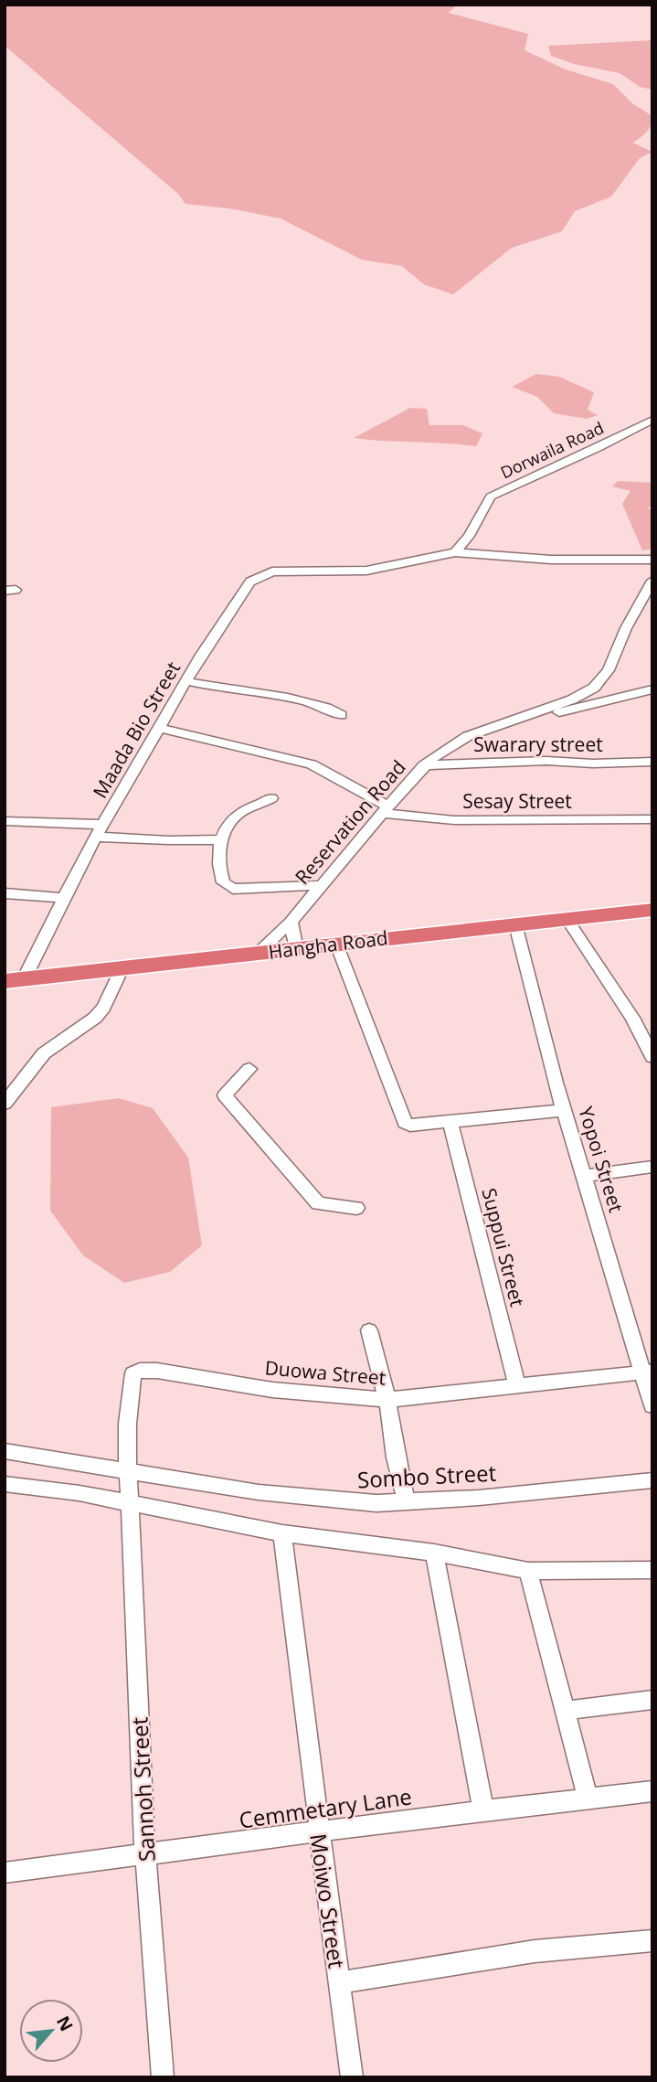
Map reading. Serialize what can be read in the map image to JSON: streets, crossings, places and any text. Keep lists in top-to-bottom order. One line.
{"streets":{"highway":["Hangha Road"],"street":["Dorwaila Road","Maada Bio Street","Swarary street","Sesay Street","Reservation Road","Yopoi Street","Suppui Street","Duowa Street","Sombo Street","Sannoh Street","Cemmetary Lane","Moiwo Street"]},"crossings":[["Dorwaila Road","Maada Bio Street"],["Maada Bio Street","Hangha Road"],["Swarary street","Reservation Road"],["Sesay Street","Reservation Road"],["Reservation Road","Hangha Road"],["Hangha Road","Yopoi Street"],["Yopoi Street","Duowa Street"],["Suppui Street","Duowa Street"],["Duowa Street","Sombo Street"],["Duowa Street","Sannoh Street"],["Sombo Street","Sannoh Street"],["Sannoh Street","Cemmetary Lane"],["Cemmetary Lane","Moiwo Street"]],"north":"top right"}
